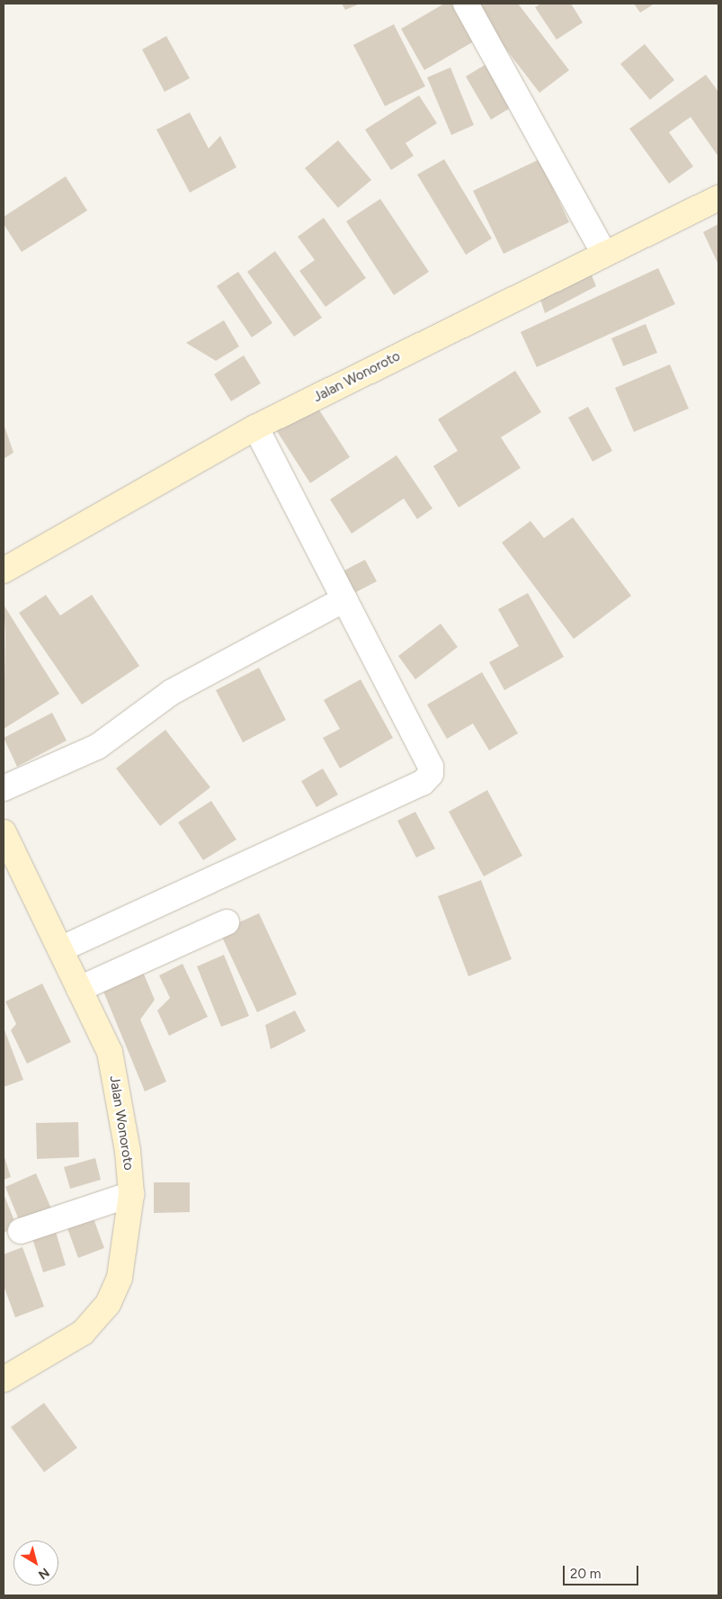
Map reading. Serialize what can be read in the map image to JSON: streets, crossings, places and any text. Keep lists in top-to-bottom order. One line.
{"streets":{"street":["Jalan Wonoroto"]},"scale_bar":"20 m","north":"bottom right"}
